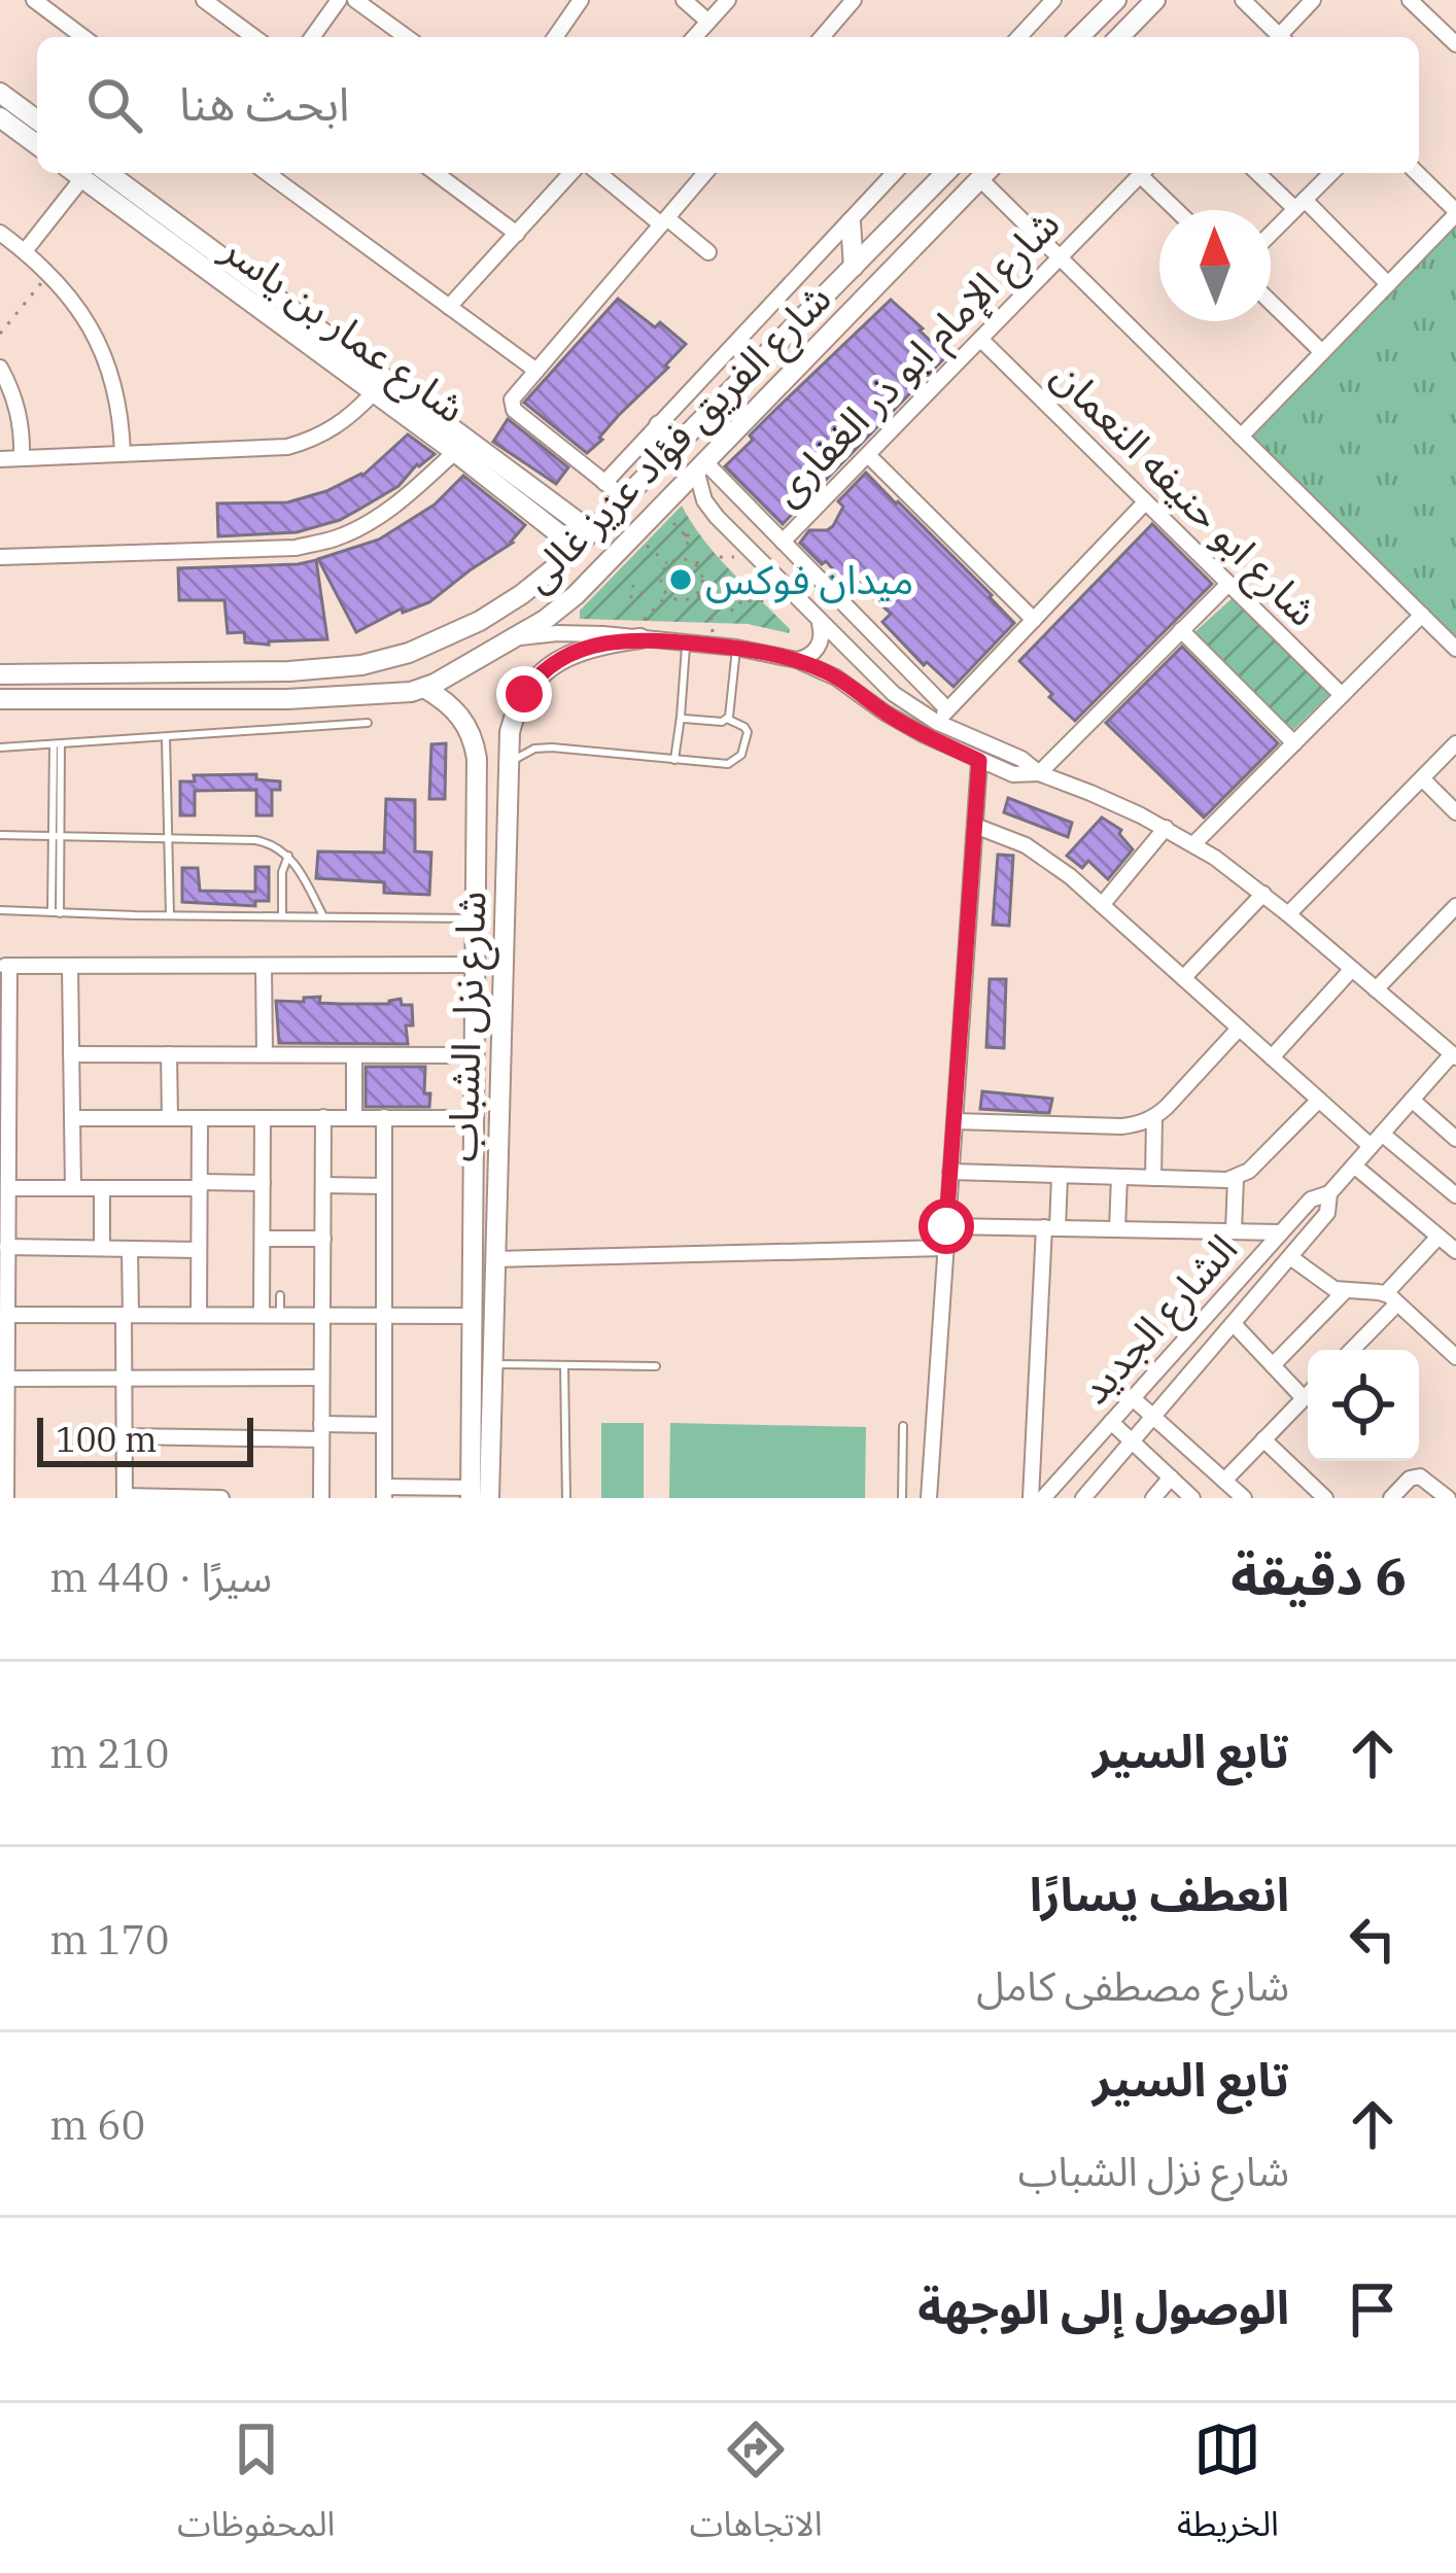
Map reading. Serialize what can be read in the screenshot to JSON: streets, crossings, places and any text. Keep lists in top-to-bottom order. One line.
{"streets":{"street":["شارع عمار بن ياسر","شارع الإمام ابو ذر الغفارى","شارع الفريق فؤاد عزيز غالى","شارع ابو حنيفه النعمان","شارع نزل الشباب","الشارع الجديد"]},"crossings":[["شارع عمار بن ياسر","شارع الفريق فؤاد عزيز غالى"],["شارع الإمام ابو ذر الغفارى","شارع ابو حنيفه النعمان"],["شارع الفريق فؤاد عزيز غالى","شارع نزل الشباب"]],"places":["ميدان فوكس"],"scale_bar":"100 m","north":"top","page":{"search":"ابحث هنا","scale":"100 m","heading":["6 دقيقة","سيرًا · 440 m"],"list":[["تابع السير","210 m"],["انعطف يسارًا","شارع مصطفى كامل","170 m"],["تابع السير","شارع نزل الشباب","60 m"],"الوصول إلى الوجهة"],"nav":["الخريطة","الاتجاهات","المحفوظات"]}}
